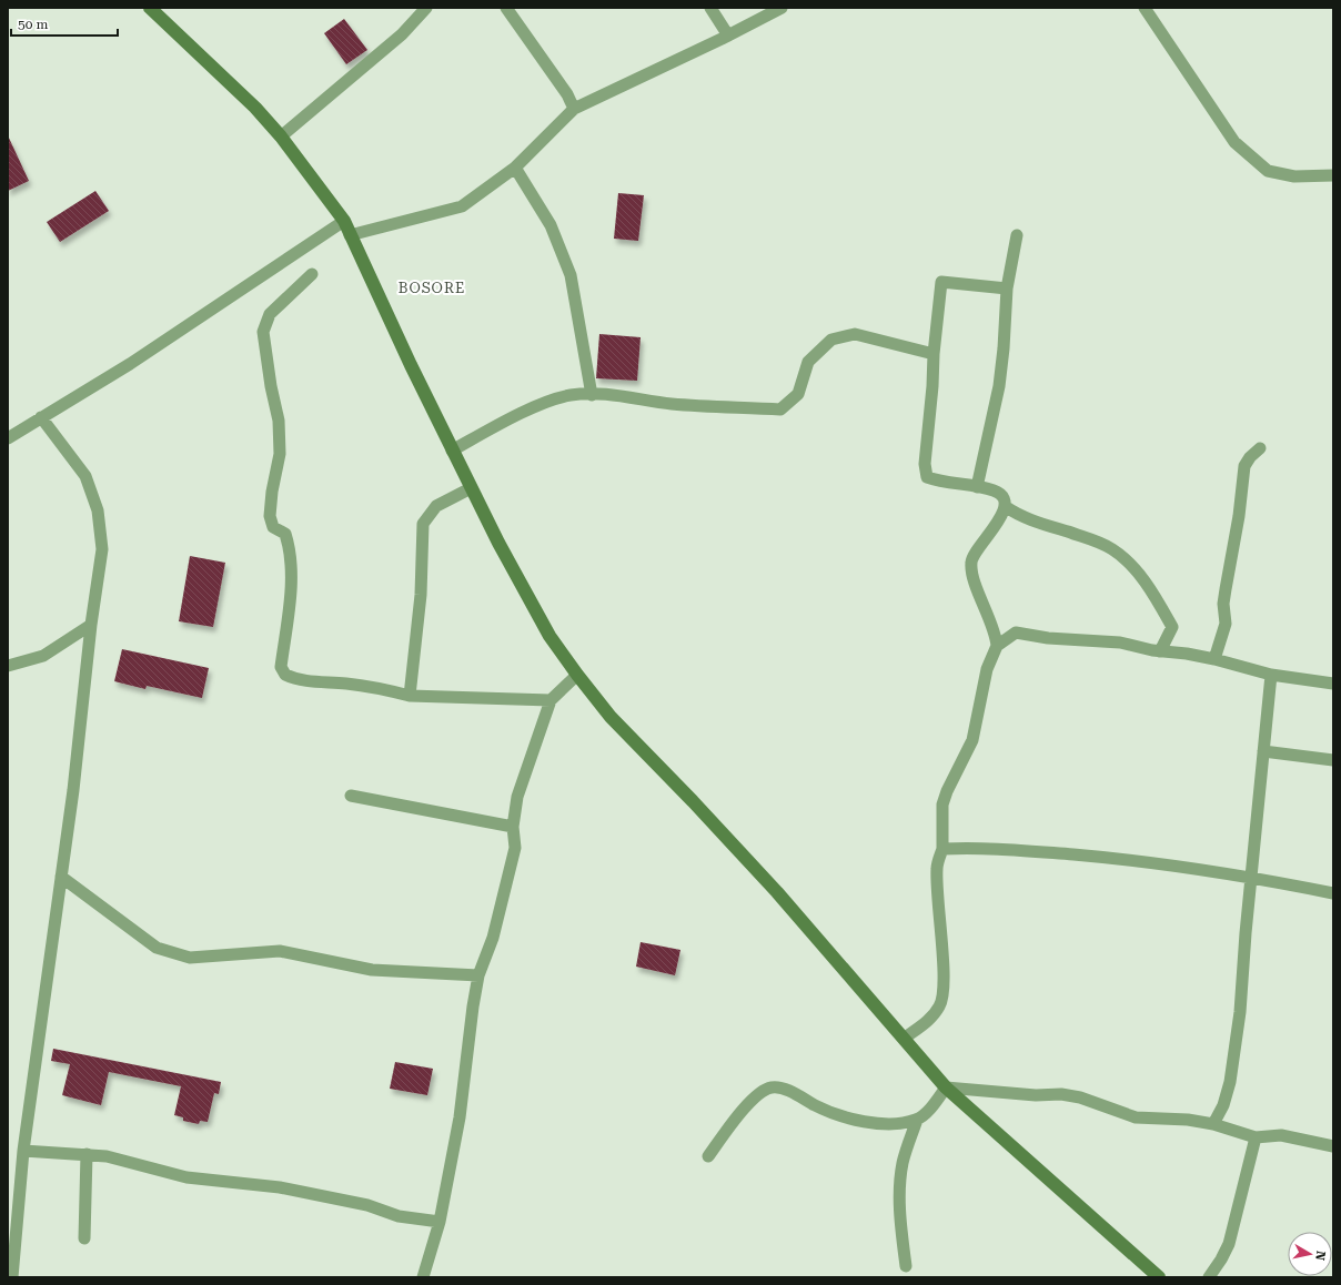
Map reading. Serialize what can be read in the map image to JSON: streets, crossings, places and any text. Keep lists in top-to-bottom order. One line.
{"districts":["BOSORE"],"scale_bar":"50 m","north":"right"}
